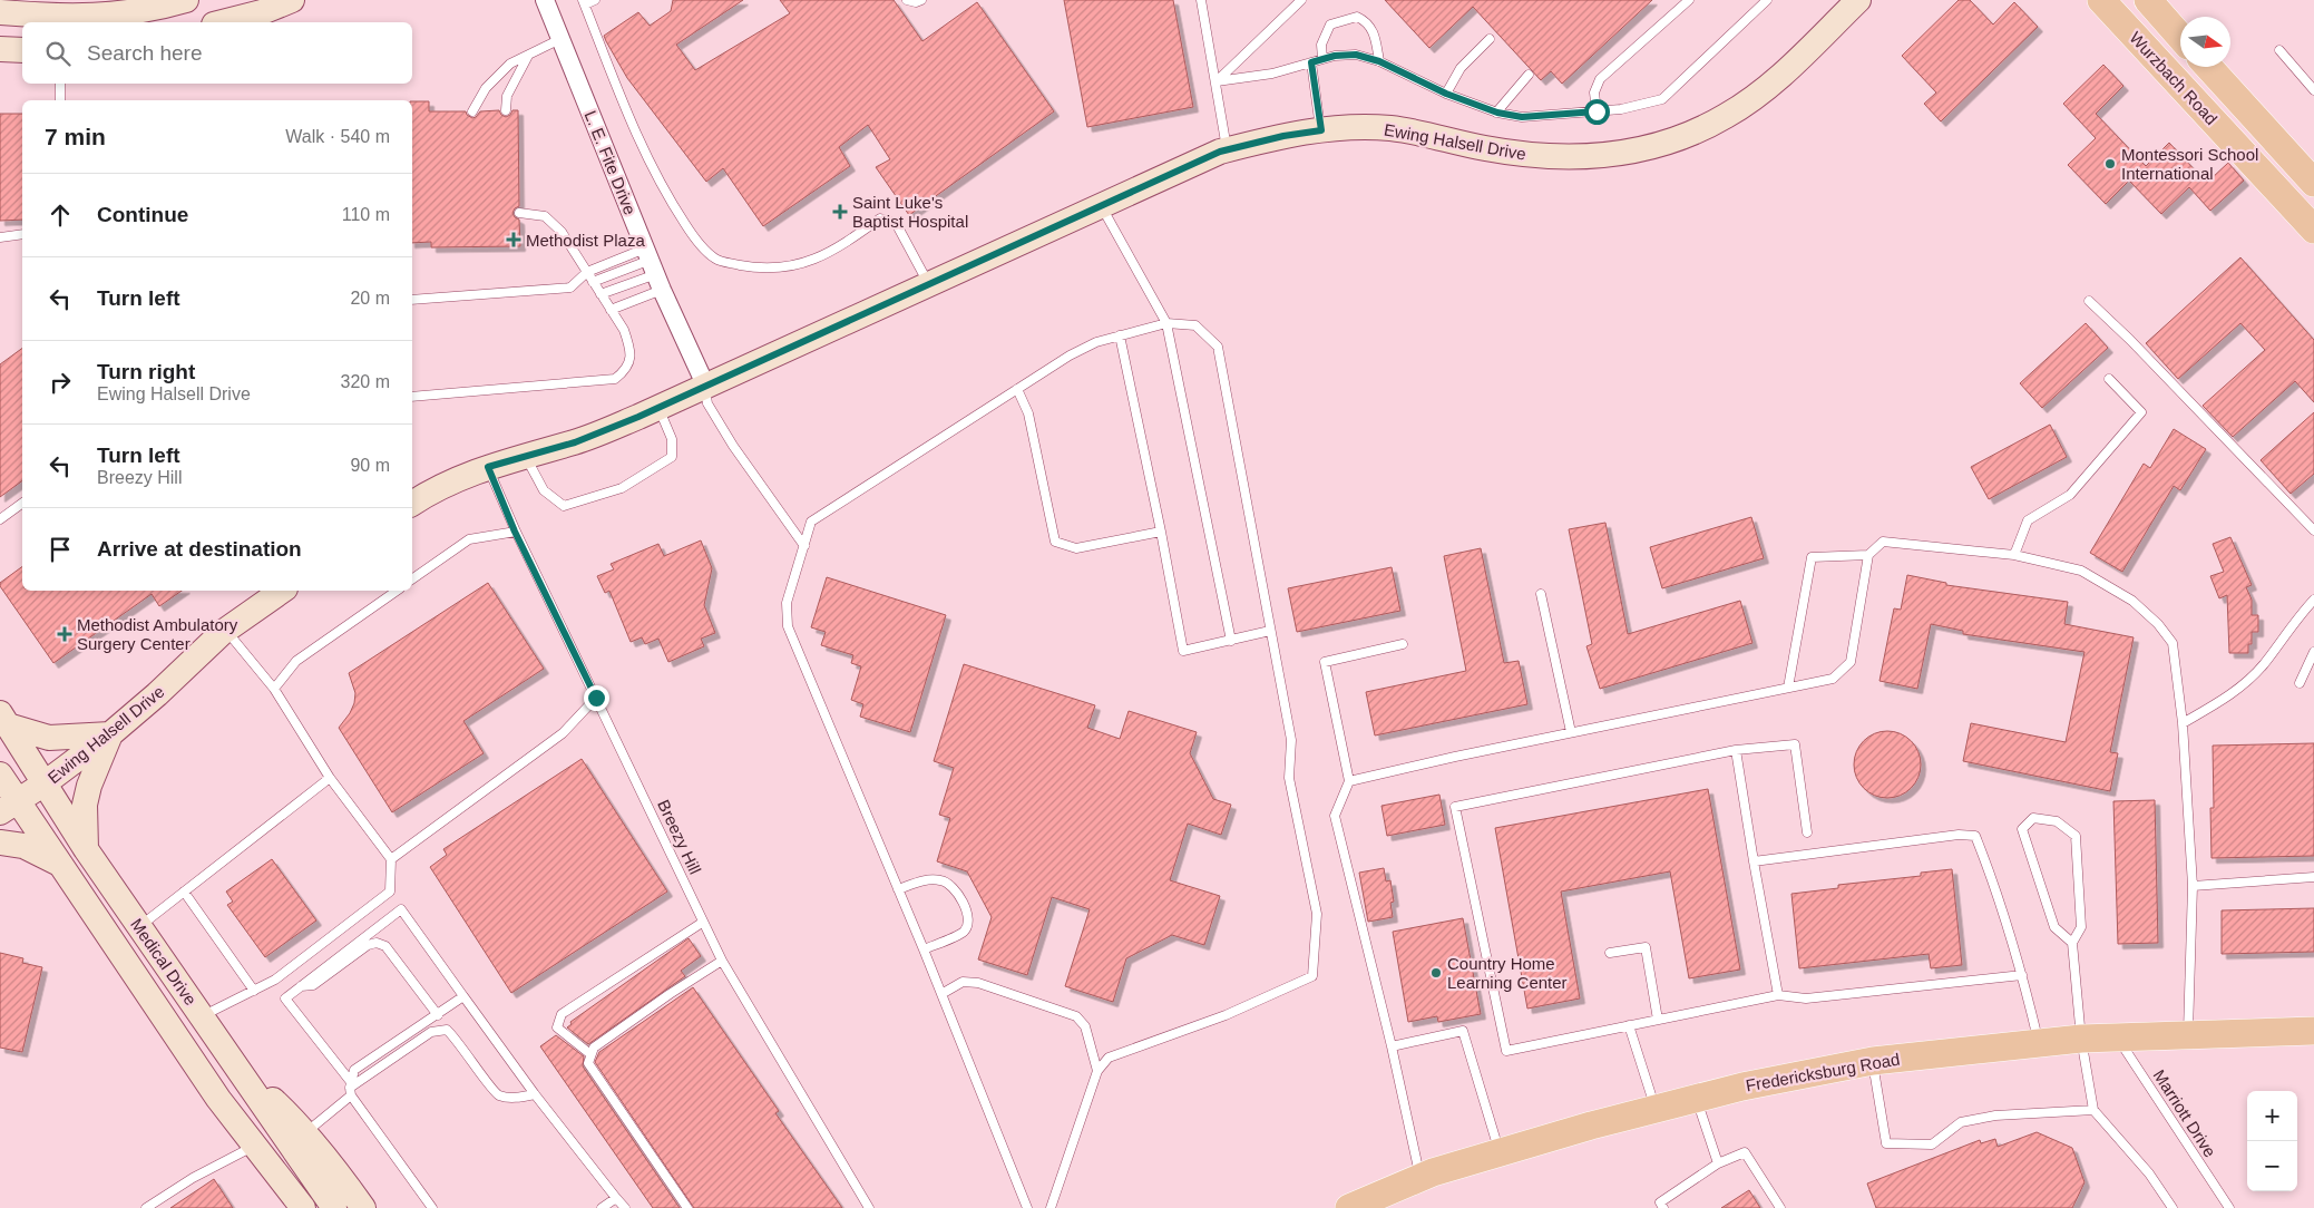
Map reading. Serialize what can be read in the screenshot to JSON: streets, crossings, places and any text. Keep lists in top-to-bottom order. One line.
{"streets":{"main road":["Wurzbach Road","Fredericksburg Road"],"street":["Ewing Halsell Drive","L. E. Fite Drive","Medical Drive"],"lane":["Breezy Hill","Marriott Drive"]},"crossings":[["Ewing Halsell Drive","L. E. Fite Drive"],["Ewing Halsell Drive","Breezy Hill"],["Ewing Halsell Drive","Medical Drive"],["Fredericksburg Road","Marriott Drive"]],"places":{"other":["Montessori School International","Country Home Learning Center"],"health":["Saint Luke's Baptist Hospital","Methodist Plaza","Methodist Ambulatory Surgery Center"]},"north":"right","page":{"search":"Search here","heading":["7 min","Walk · 540 m"],"list":[["Continue","110 m"],["Turn left","20 m"],["Turn right","Ewing Halsell Drive","320 m"],["Turn left","Breezy Hill","90 m"],"Arrive at destination"],"map_buttons":["+","−"]}}
